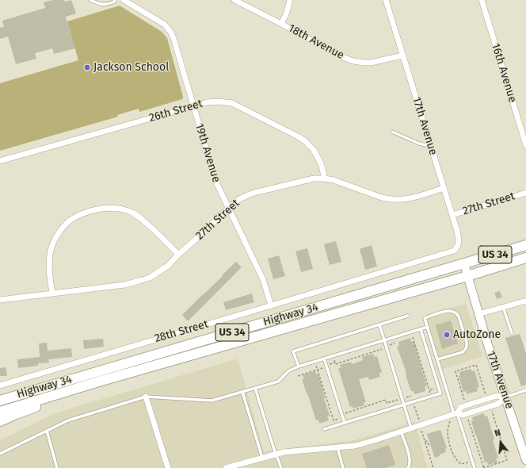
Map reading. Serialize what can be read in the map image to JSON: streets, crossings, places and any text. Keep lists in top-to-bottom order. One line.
{"streets":{"highway":["US 34","Highway 34"],"main road":["17th Avenue"],"street":["18th Avenue","16th Avenue","26th Street","19th Avenue","27th Street","28th Street"]},"crossings":[["18th Avenue","17th Avenue"],["26th Street","19th Avenue"],["26th Street","27th Street"],["17th Avenue","27th Street"],["17th Avenue","Highway 34"],["17th Avenue","28th Street"],["19th Avenue","27th Street"],["19th Avenue","28th Street"]],"places":["Jackson School","AutoZone"],"north":"top"}
